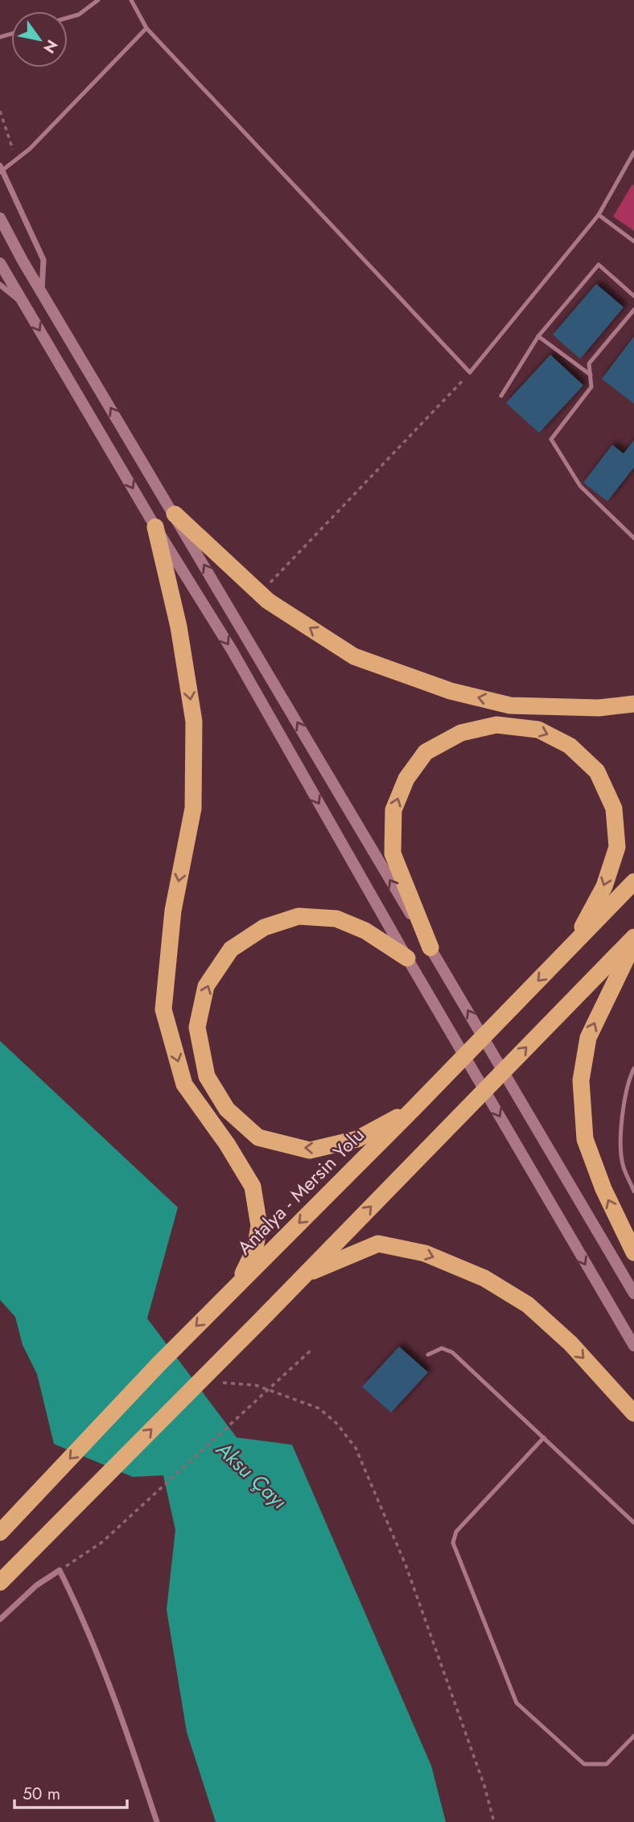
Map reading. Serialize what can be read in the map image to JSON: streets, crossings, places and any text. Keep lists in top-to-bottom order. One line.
{"streets":{"highway":["Antalya - Mersin Yolu"]},"water":["Aksu Çayı"],"scale_bar":"50 m","north":"bottom right"}
